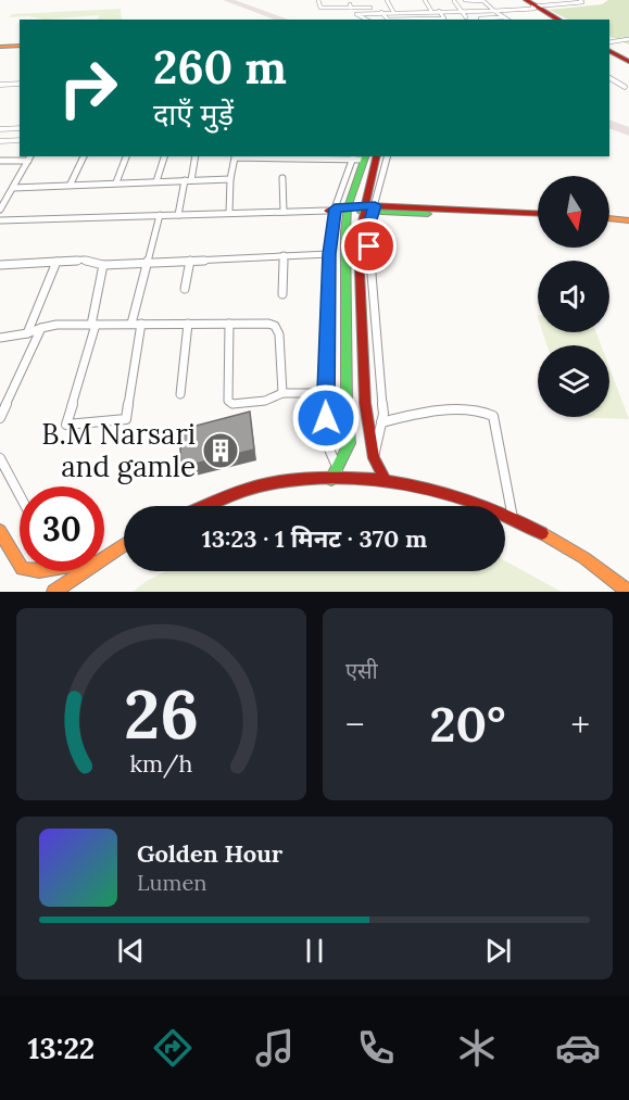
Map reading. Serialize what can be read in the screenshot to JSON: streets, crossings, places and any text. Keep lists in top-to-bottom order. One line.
{"places":{"building":["B.M Narsari and gamle"]},"north":"bottom","page":{"turn":["260 m","दाएँ मुड़ें"],"limit":"30","trip":"13:23 · 1 मिनट · 370 m","tile":"एसी","heat":["−","20°","+"],"song":["Golden Hour","Lumen"],"tabs":"13:22","gauge":["26","km/h"]}}
